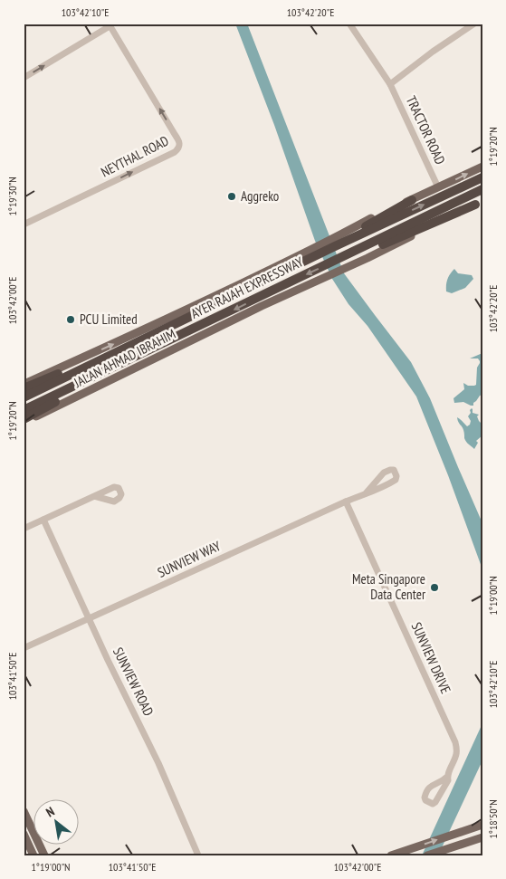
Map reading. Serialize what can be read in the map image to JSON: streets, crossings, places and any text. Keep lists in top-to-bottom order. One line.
{"streets":{"highway":["AYER RAJAH EXPRESSWAY"],"main road":["JALAN AHMAD IBRAHIM"],"street":["TRACTOR ROAD","NEYTHAL ROAD","SUNVIEW WAY","SUNVIEW DRIVE","SUNVIEW ROAD"]},"crossings":[["TRACTOR ROAD","JALAN AHMAD IBRAHIM"],["SUNVIEW WAY","SUNVIEW DRIVE"],["SUNVIEW WAY","SUNVIEW ROAD"]],"places":["Aggreko","PCU Limited","Meta Singapore Data Center"],"north":"top left","coordinates":["103°42'10\"E","103°42'20\"E","1°19'20\"N","1°19'30\"N","103°42'00\"E","1°19'00\"N","103°41'50\"E","1°18'50\"N"]}
